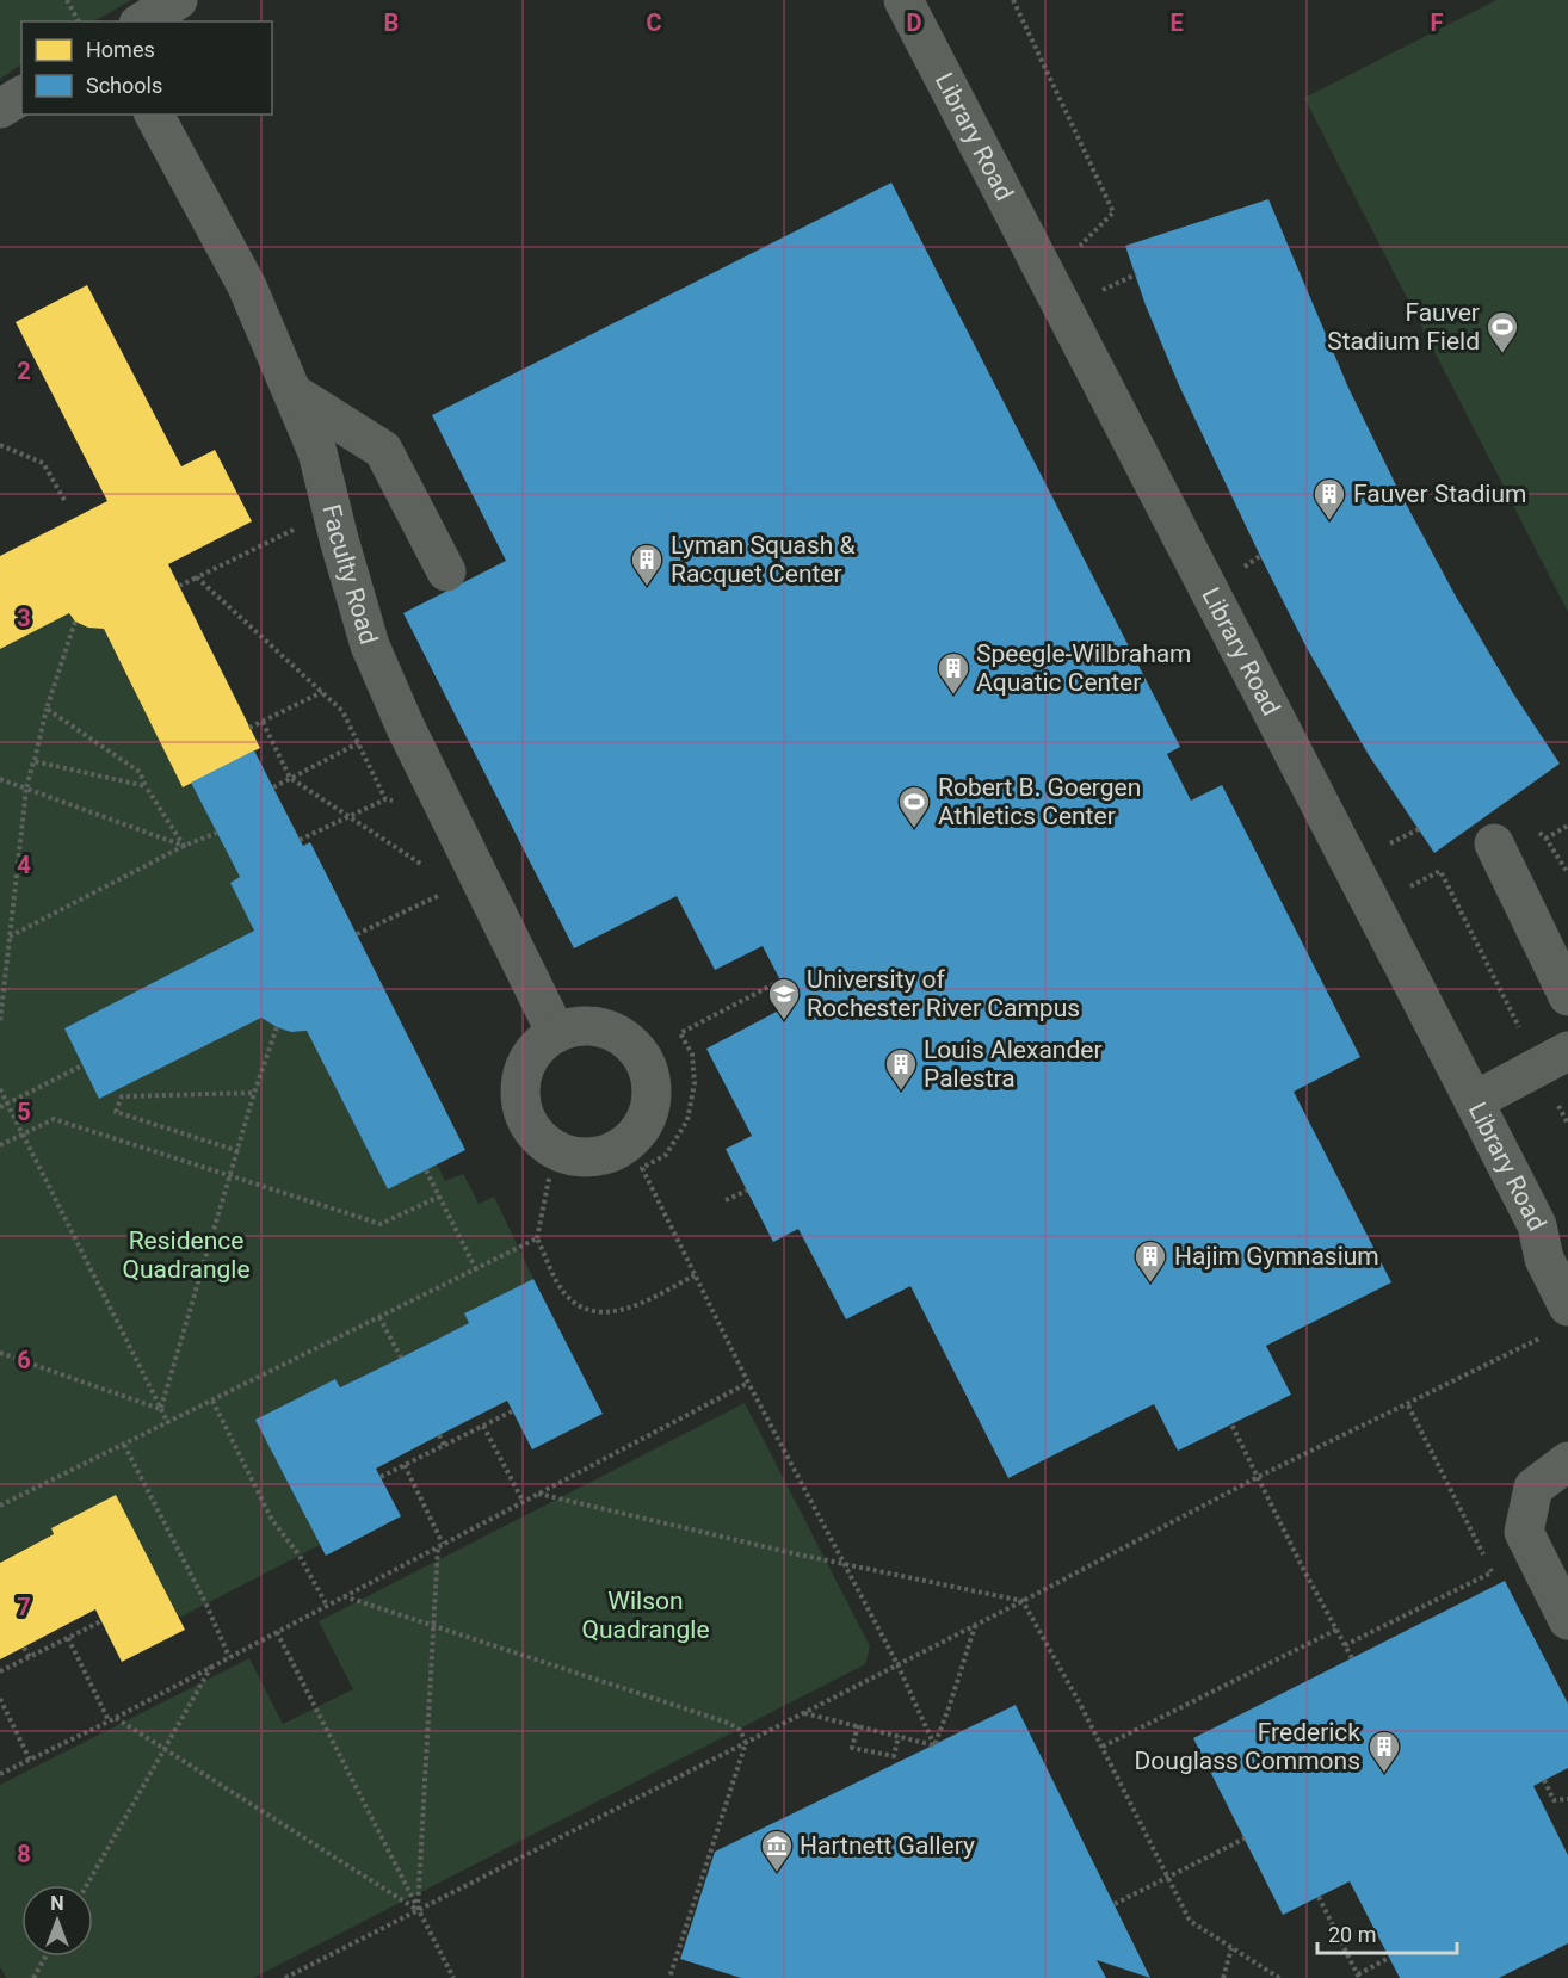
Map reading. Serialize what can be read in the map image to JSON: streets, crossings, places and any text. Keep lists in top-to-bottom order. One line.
{"streets":{"street":["Library Road","Faculty Road"]},"parks":["Residence Quadrangle","Wilson Quadrangle"],"places":{"sports":["Fauver Stadium Field","Robert B. Goergen Athletics Center"],"building":["Fauver Stadium","Lyman Squash & Racquet Center","Speegle-Wilbraham Aquatic Center","Louis Alexander Palestra","Hajim Gymnasium","Frederick Douglass Commons"],"school or university":["University of Rochester River Campus"],"museum":["Hartnett Gallery"]},"legend":["Homes","Schools"],"scale_bar":"20 m","north":"top","grid":{"columns":["B","C","D","E","F"],"rows":["2","3","4","5","6","7","8"]}}
